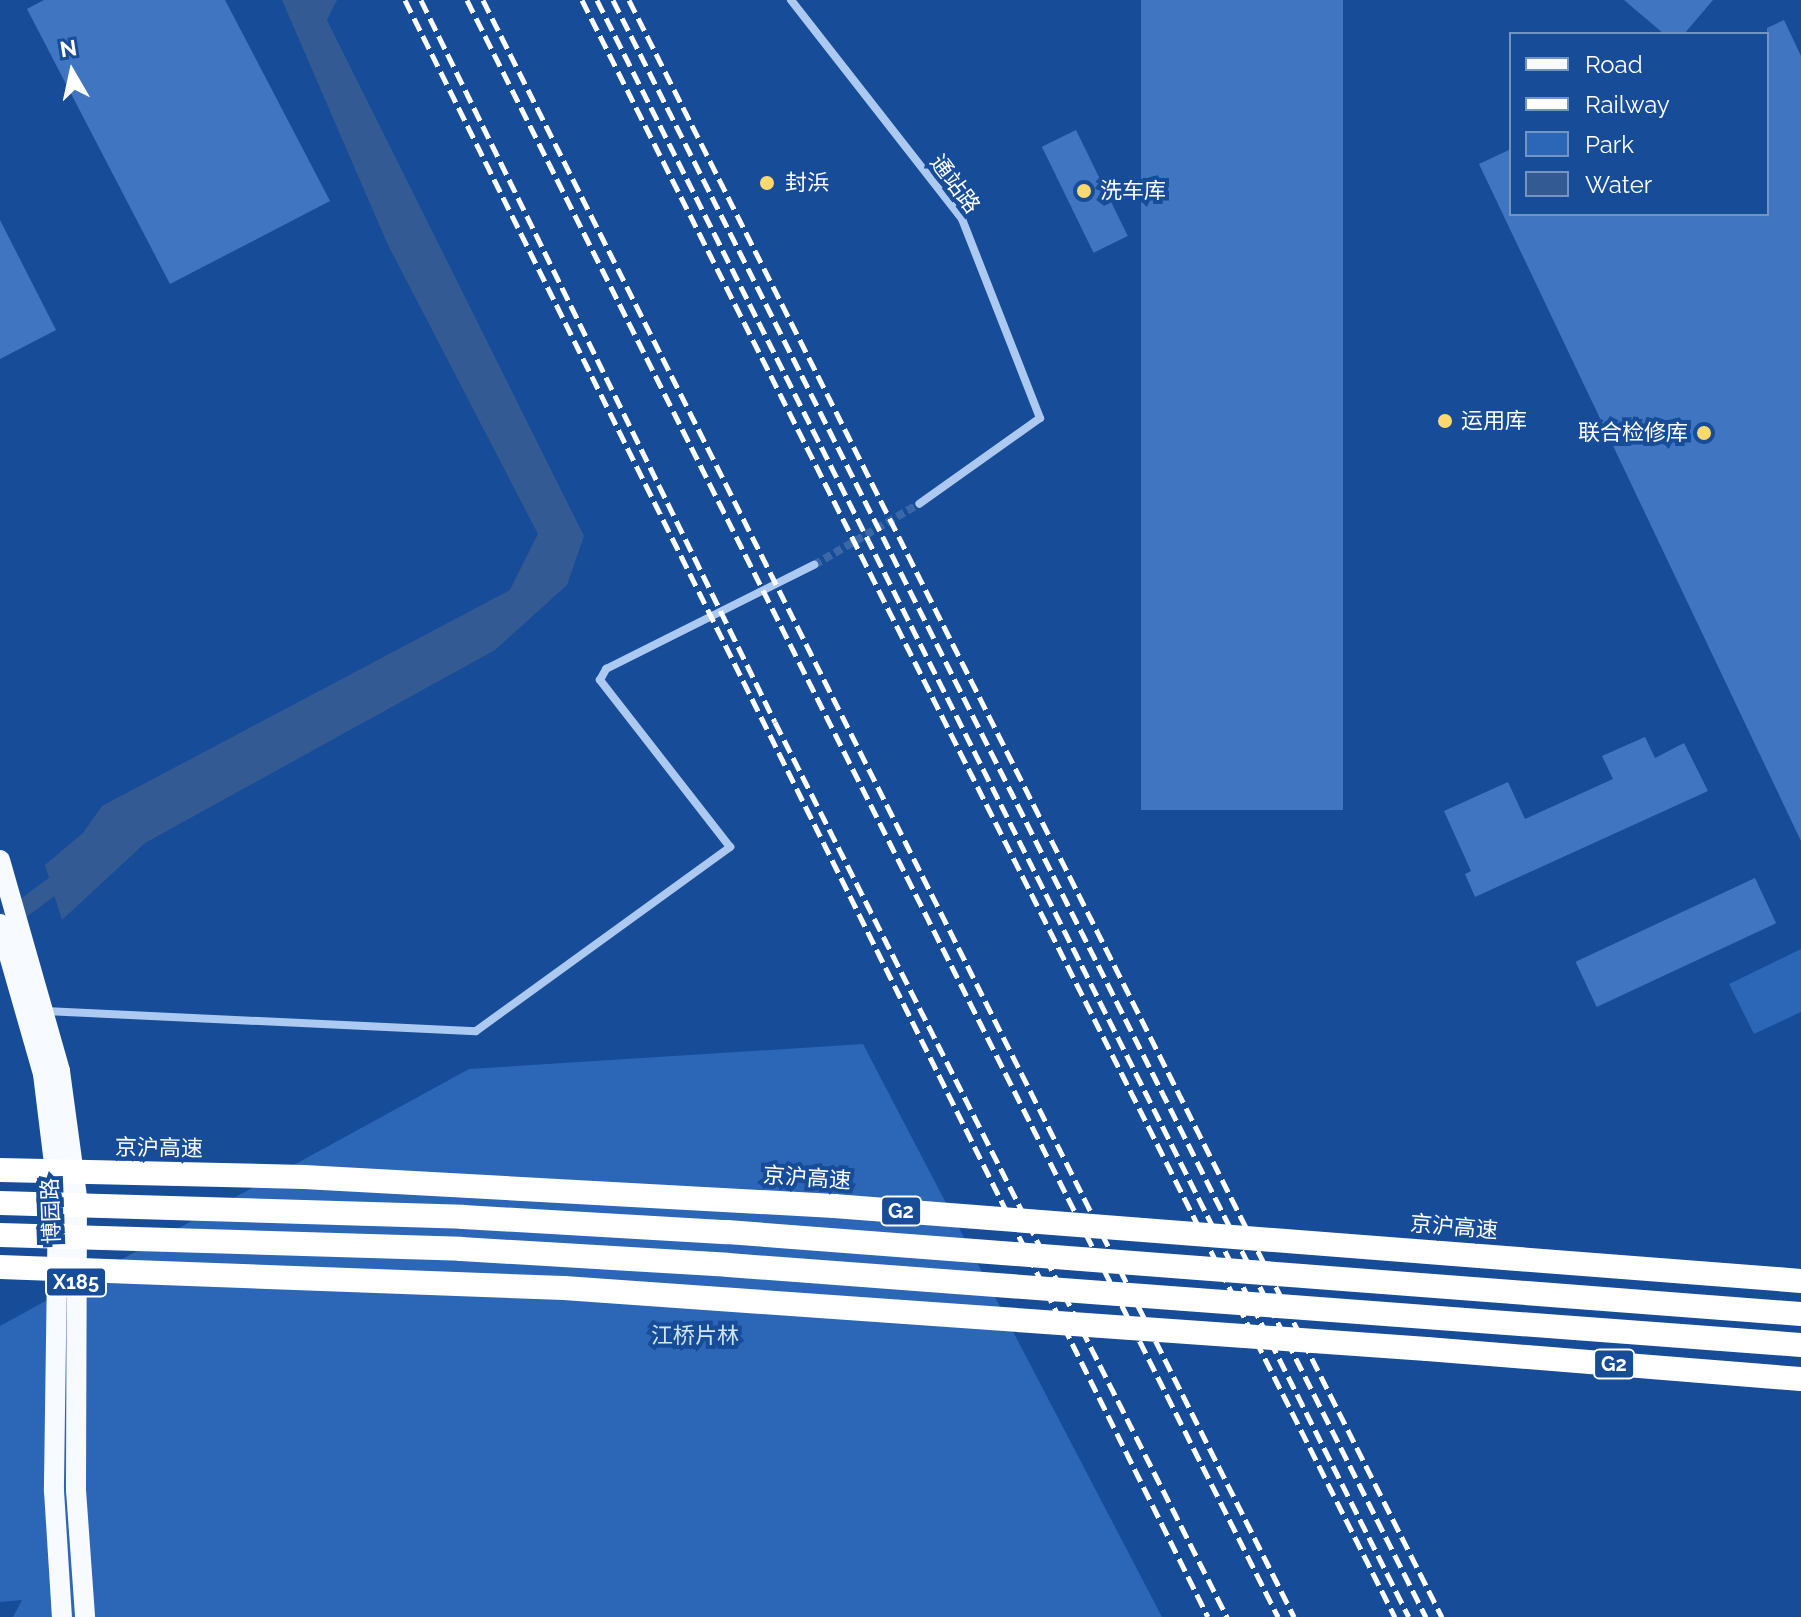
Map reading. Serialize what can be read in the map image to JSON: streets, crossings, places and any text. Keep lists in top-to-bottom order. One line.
{"streets":{"highway":["京沪高速","G2"],"main road":["博园路","X185"],"street":["通站路"]},"parks":["江桥片林"],"places":["封浜","洗车库","运用库","联合检修库"],"legend":["Road","Railway","Park","Water"],"north":"top"}
